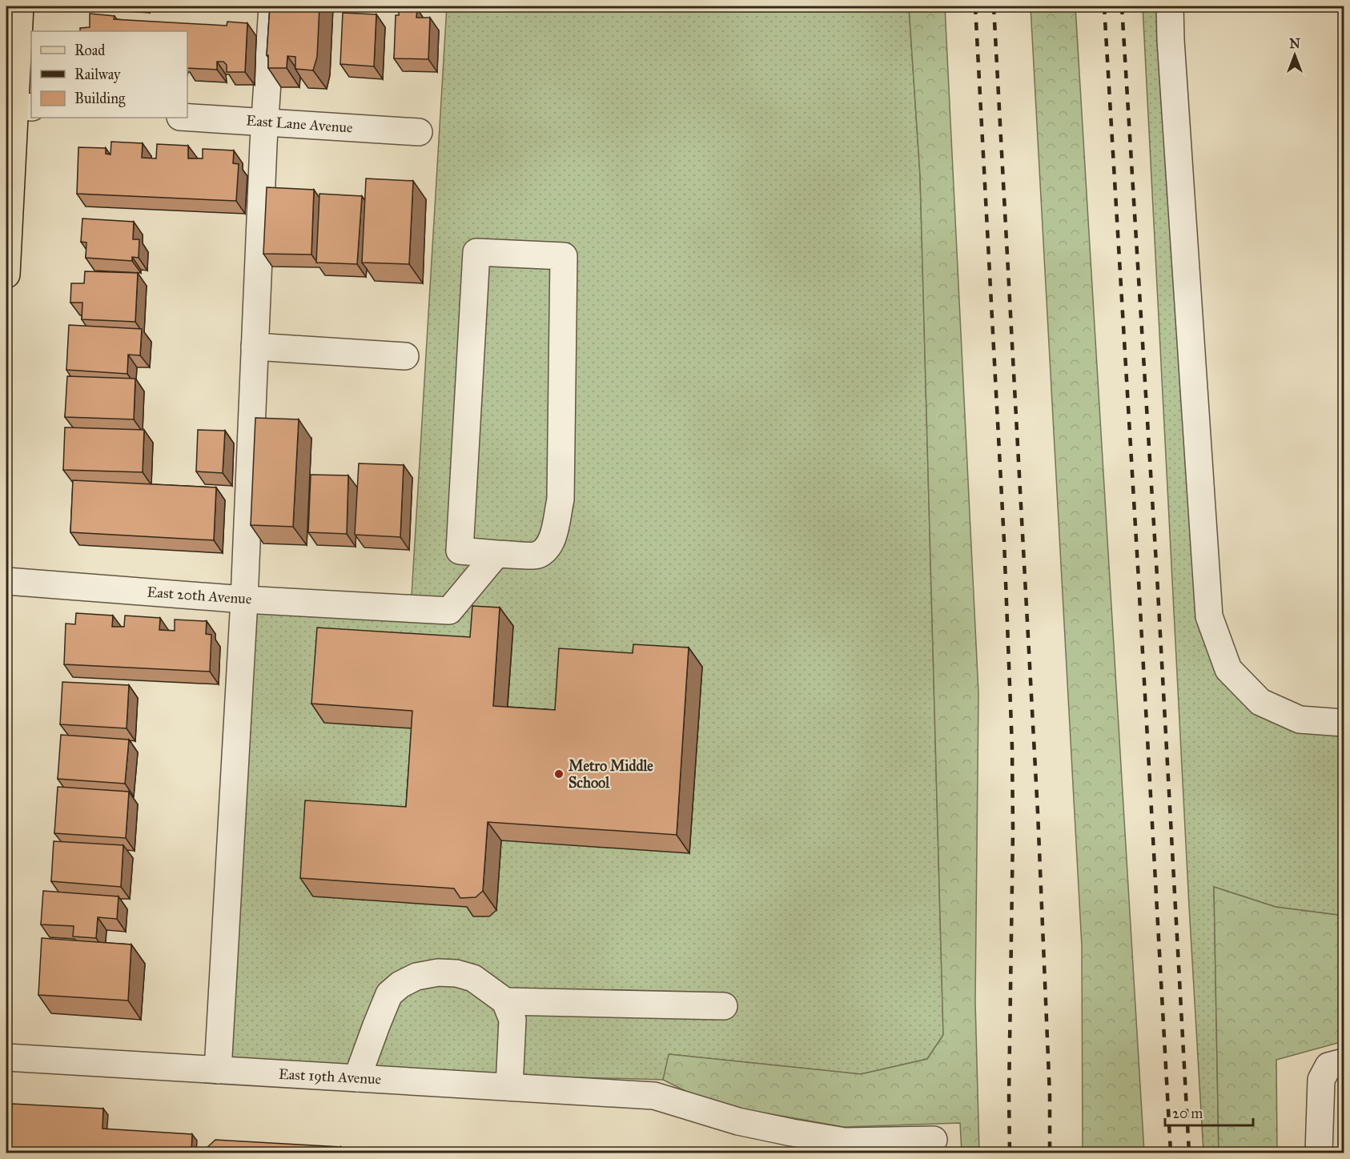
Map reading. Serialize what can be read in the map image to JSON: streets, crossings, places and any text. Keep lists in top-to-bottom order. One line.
{"streets":{"street":["East Lane Avenue","East 20th Avenue","East 19th Avenue"]},"places":["Metro Middle School"],"legend":["Road","Railway","Building"],"scale_bar":"20 m","north":"top"}
